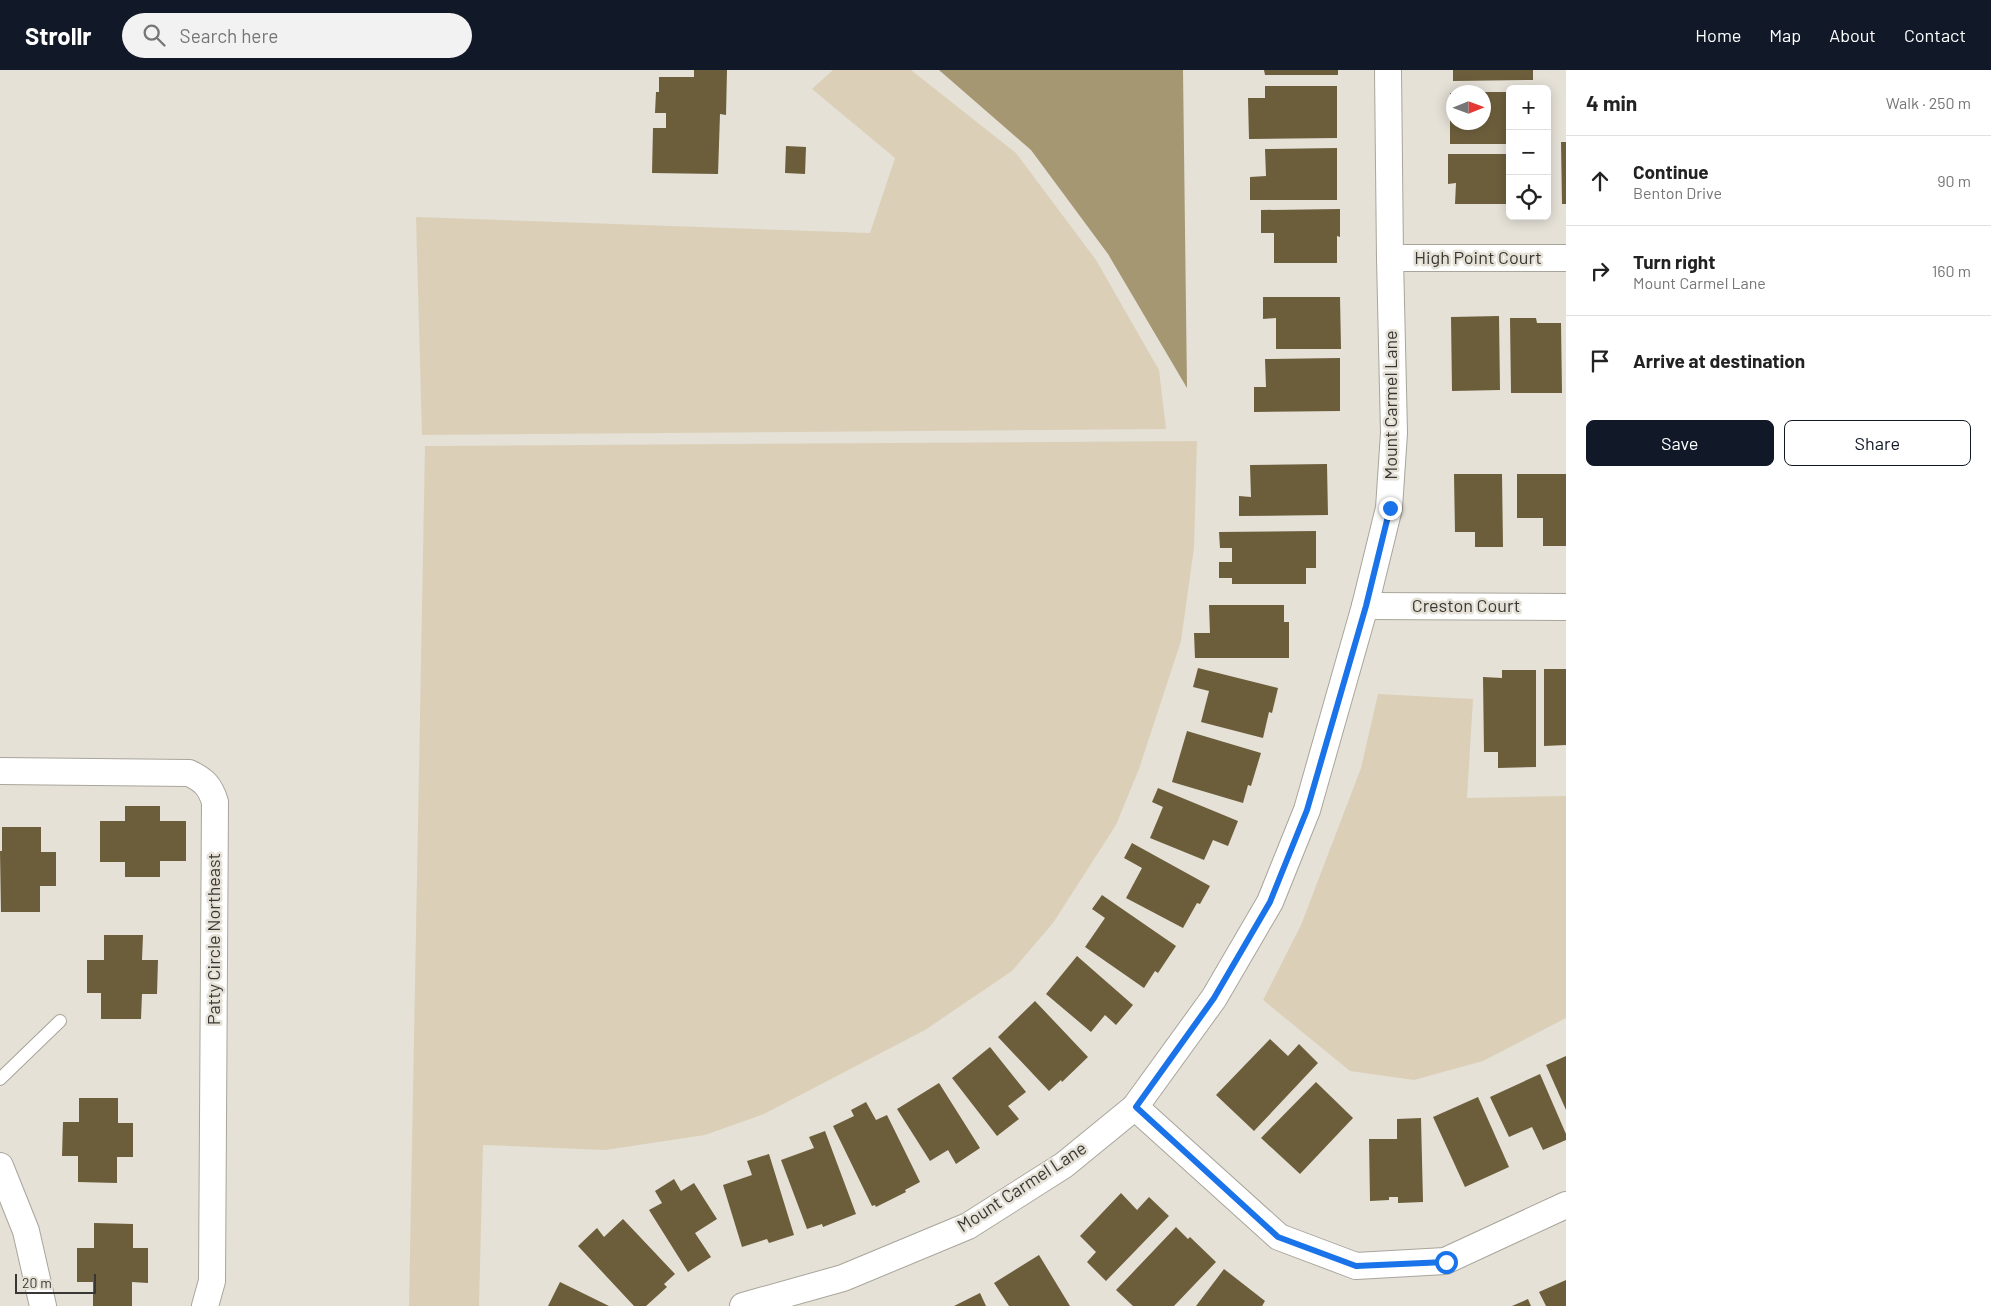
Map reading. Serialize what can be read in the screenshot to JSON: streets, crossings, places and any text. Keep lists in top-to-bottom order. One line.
{"streets":{"street":["High Point Court","Mount Carmel Lane","Creston Court","Patty Circle Northeast"]},"crossings":[["High Point Court","Mount Carmel Lane"],["Mount Carmel Lane","Creston Court"]],"scale_bar":"20 m","north":"right","page":{"header":"Strollr","search":"Search here","nav":["Home","Map","About","Contact"],"heading":["4 min","Walk · 250 m"],"map_buttons":["+","−"],"list":[["Continue","Benton Drive","90 m"],["Turn right","Mount Carmel Lane","160 m"],"Arrive at destination"],"buttons":["Save","Share"],"scale":"20 m"}}
